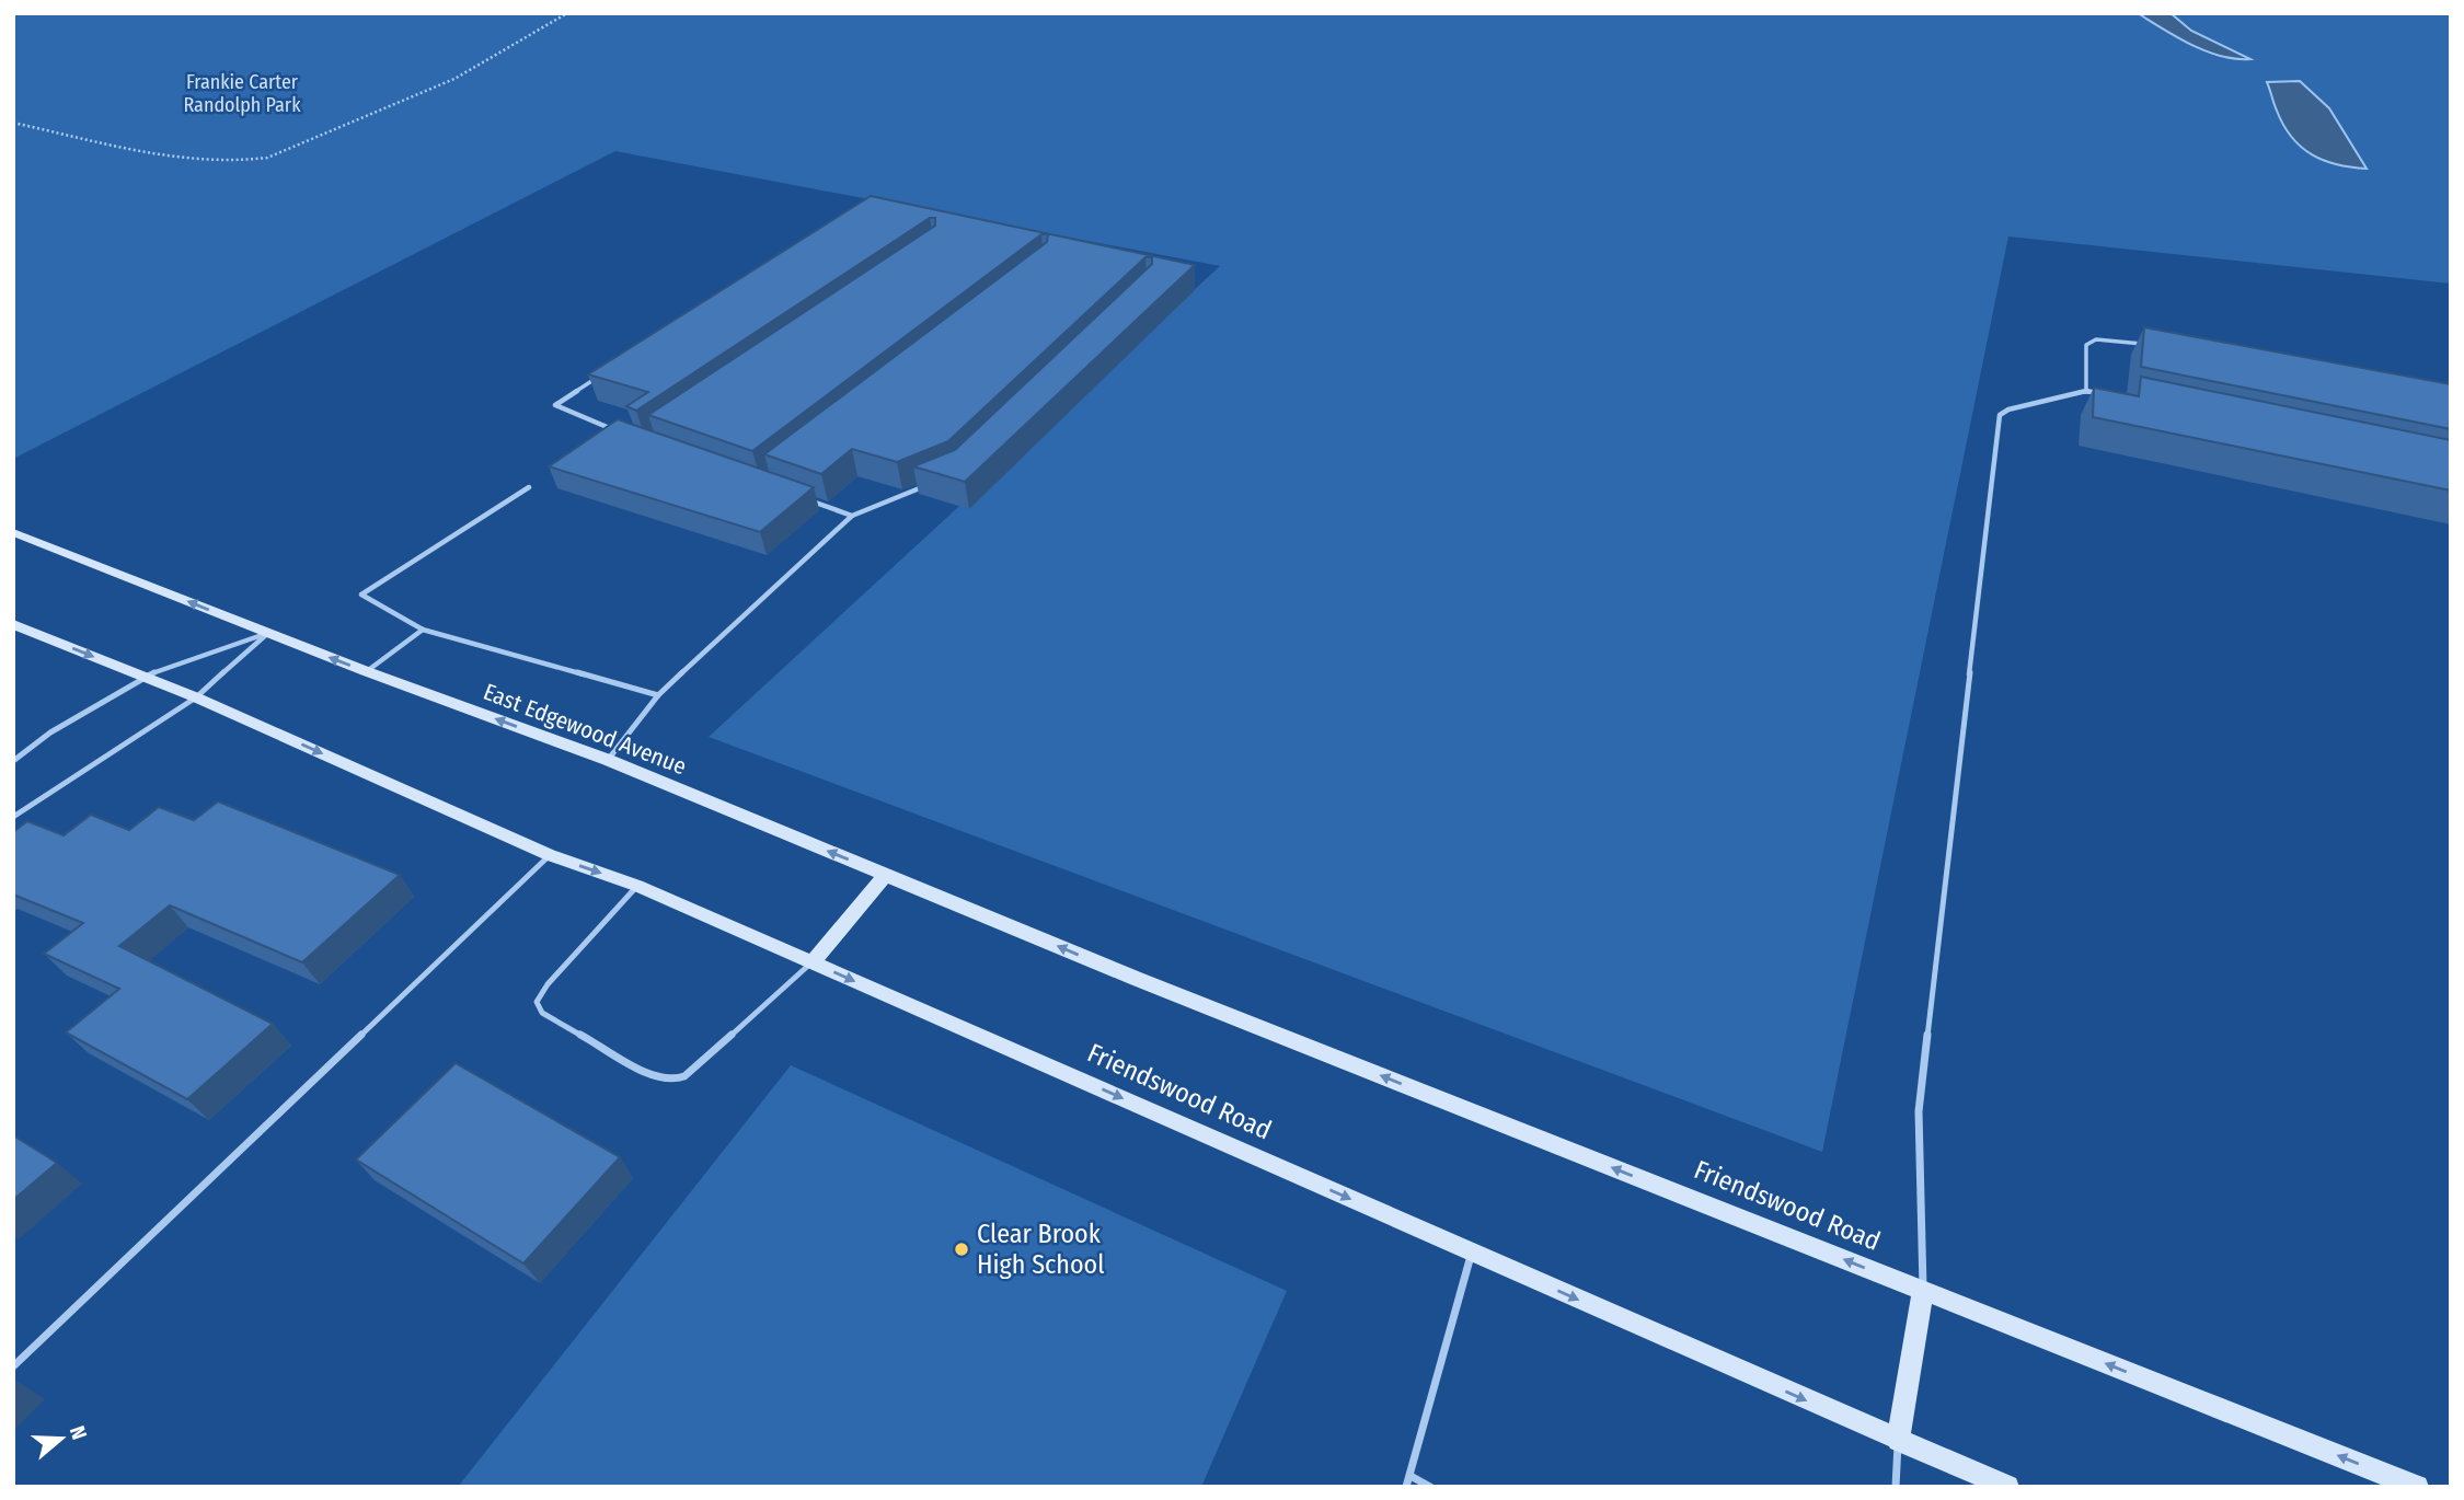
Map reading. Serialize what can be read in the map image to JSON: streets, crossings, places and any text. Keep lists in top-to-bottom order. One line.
{"streets":{"main road":["East Edgewood Avenue","Friendswood Road"]},"crossings":[["East Edgewood Avenue","Friendswood Road"]],"parks":["Frankie Carter Randolph Park"],"places":["Clear Brook High School"],"north":"right"}
